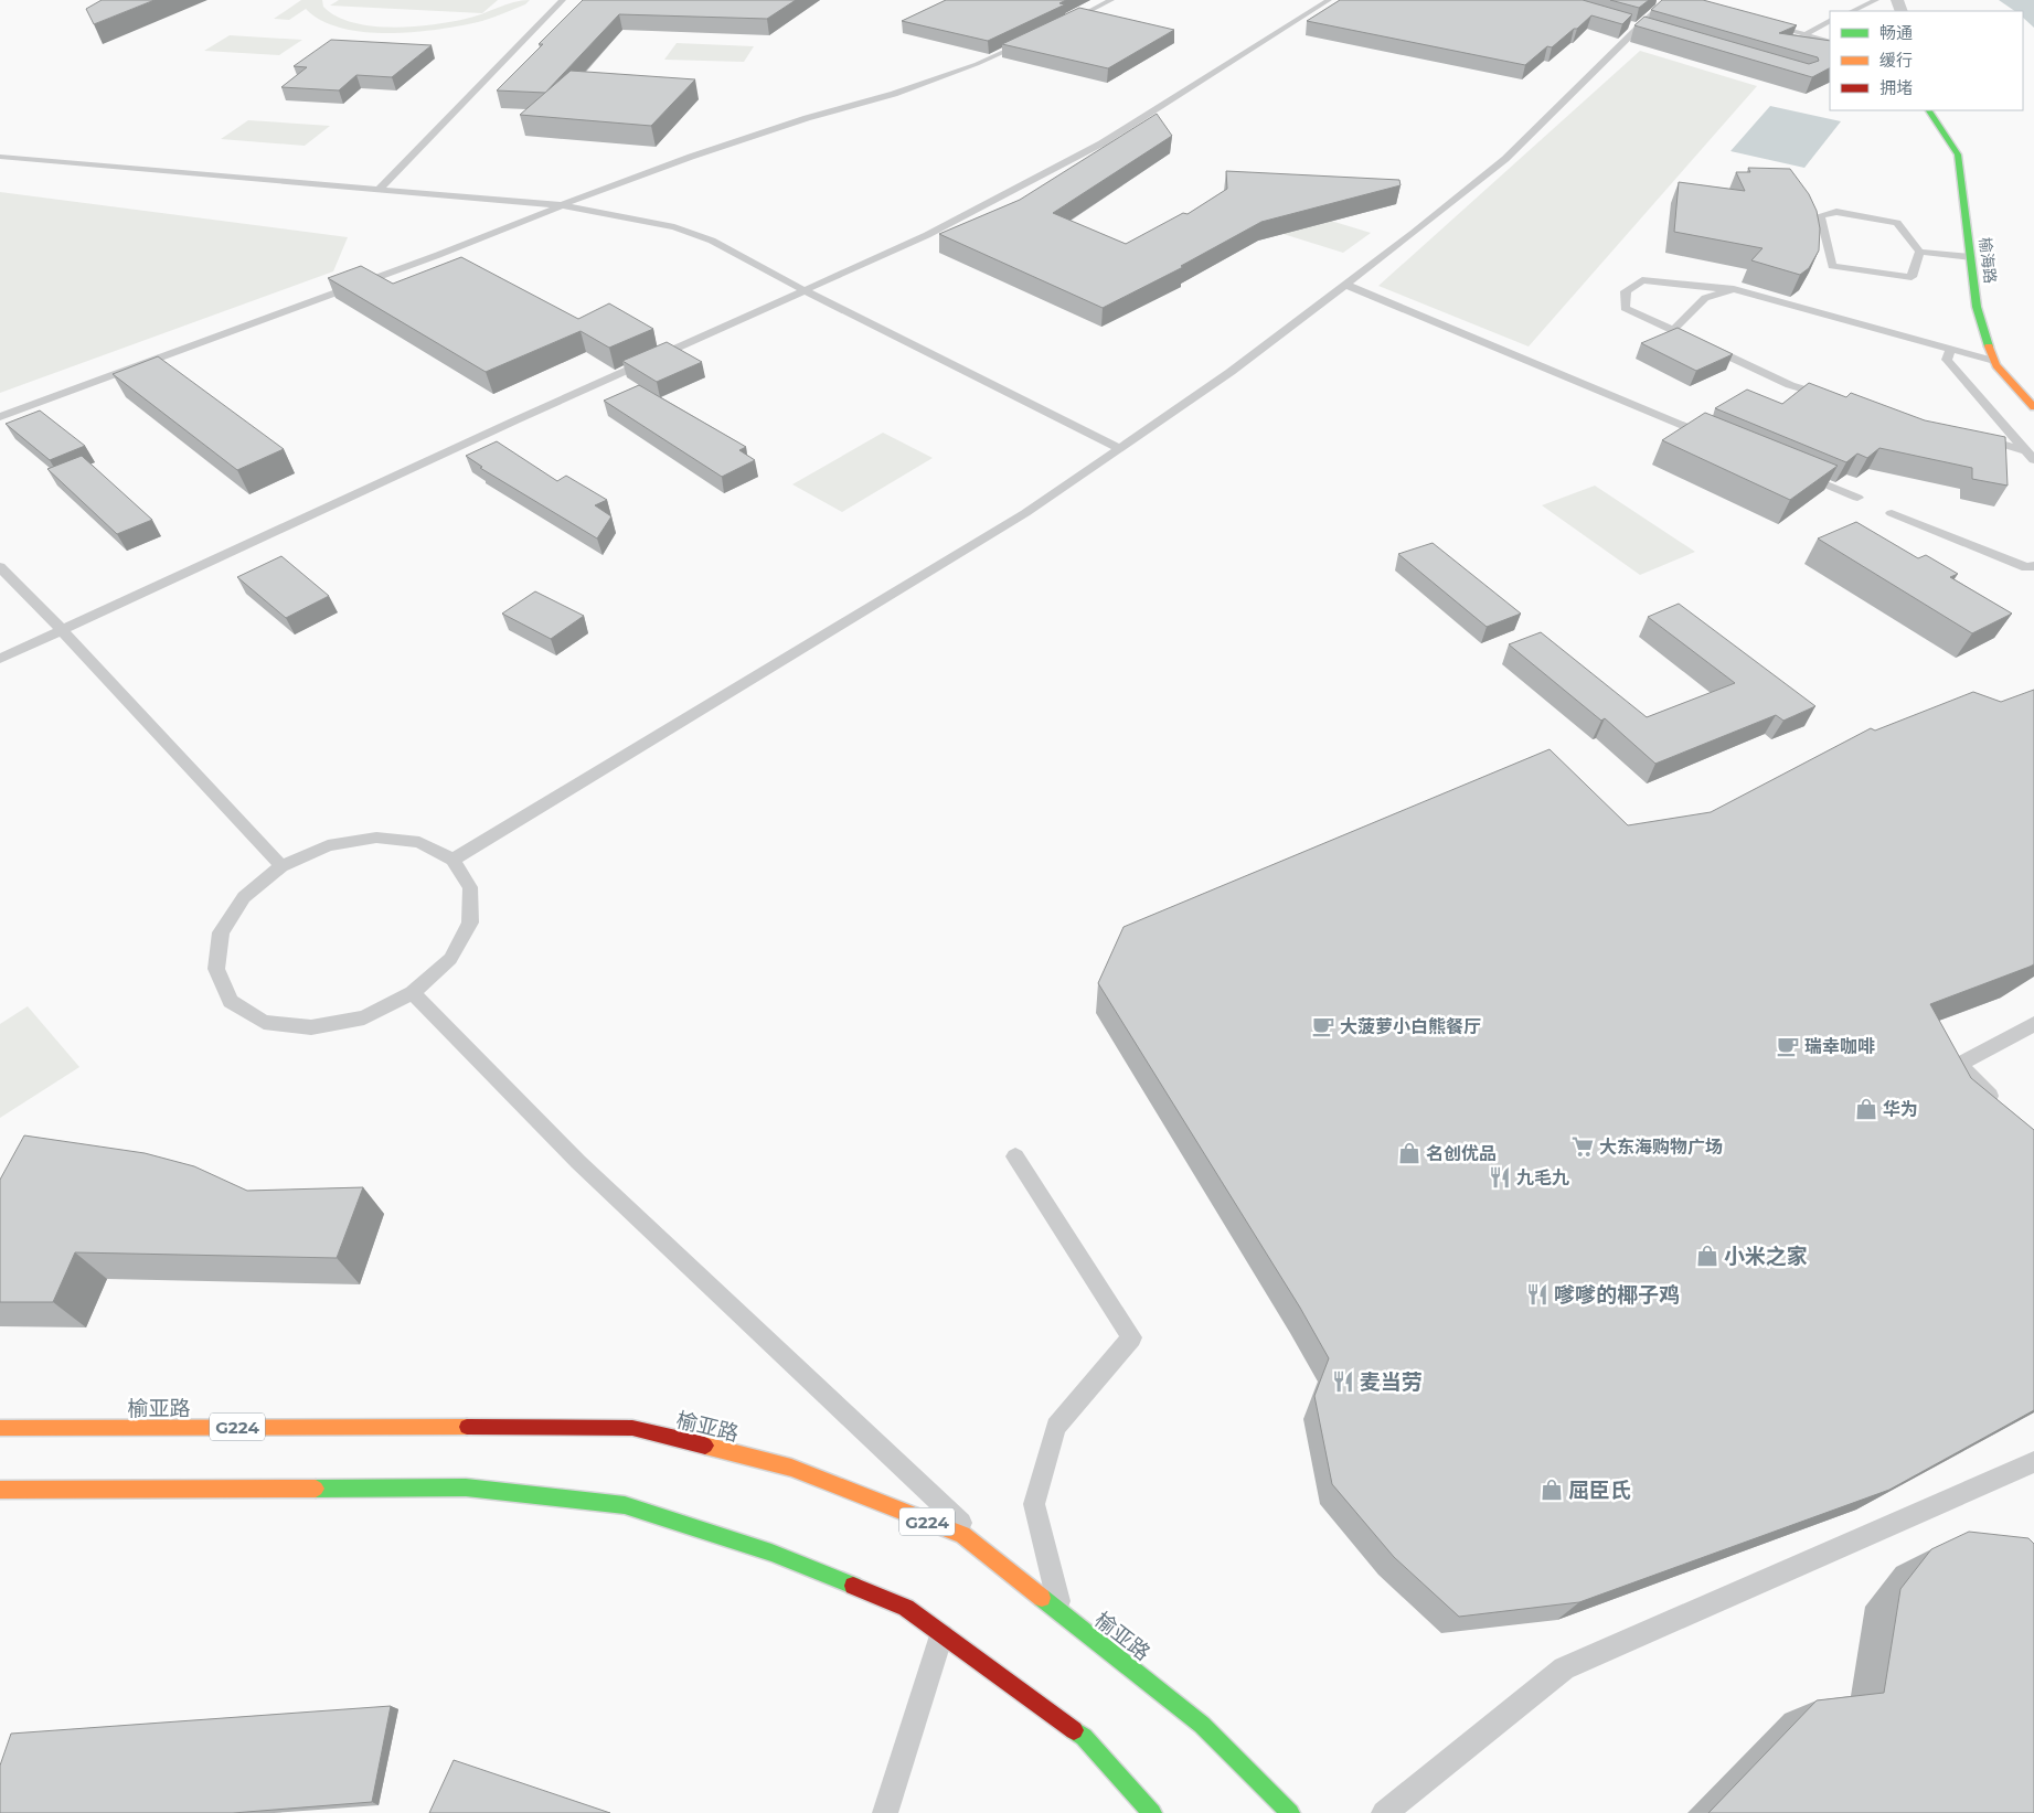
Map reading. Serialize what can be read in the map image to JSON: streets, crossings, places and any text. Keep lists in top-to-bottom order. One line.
{"streets":{"main road":["榆海路","榆亚路","G224"]},"places":{"cafe":["大菠萝小白熊餐厅","瑞幸咖啡"],"shop":["华为","名创优品","小米之家","屈臣氏"],"supermarket":["大东海购物广场"],"restaurant":["九毛九","嗲嗲的椰子鸡","麦当劳"]},"legend":["畅通","缓行","拥堵"]}
